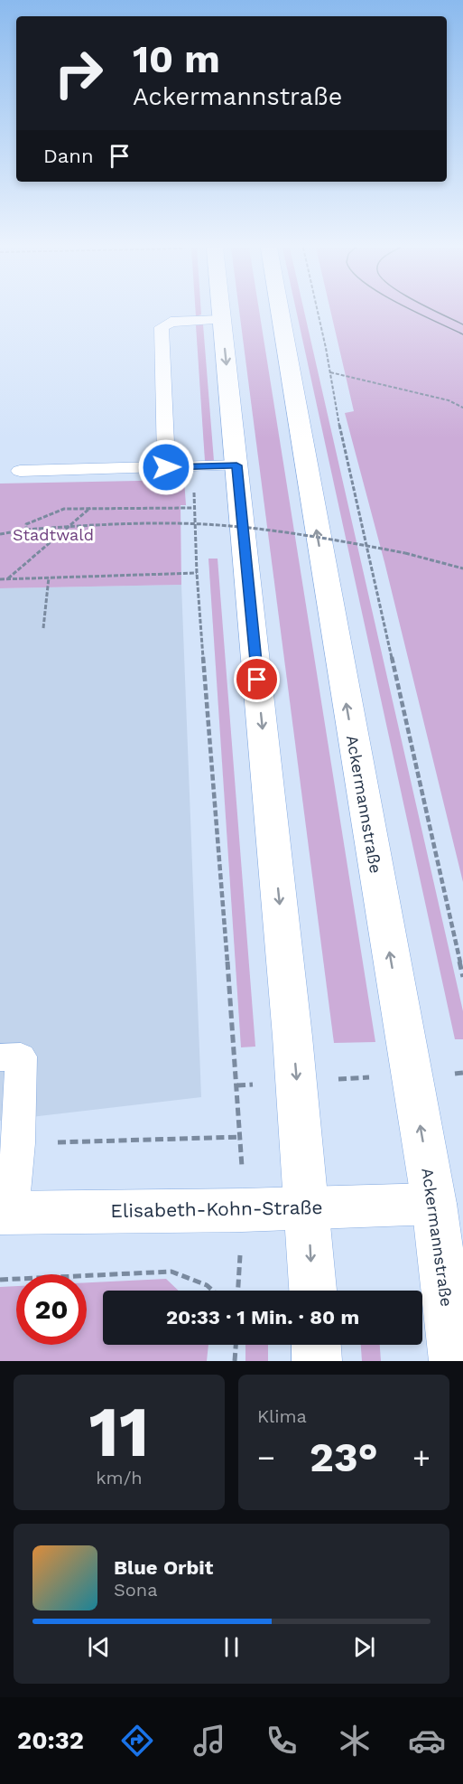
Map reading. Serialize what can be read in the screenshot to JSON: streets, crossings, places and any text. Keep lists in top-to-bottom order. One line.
{"streets":{"main road":["Ackermannstraße","Elisabeth-Kohn-Straße"]},"crossings":[["Ackermannstraße","Elisabeth-Kohn-Straße"]],"parks":["Stadtwald"],"page":{"turn":["10 m","Ackermannstraße"],"then":"Dann","limit":"20","trip":"20:33 · 1 Min. · 80 m","tile":[["11","km/h"],"Klima"],"heat":["−","23°","+"],"song":["Blue Orbit","Sona"],"tabs":"20:32"}}
